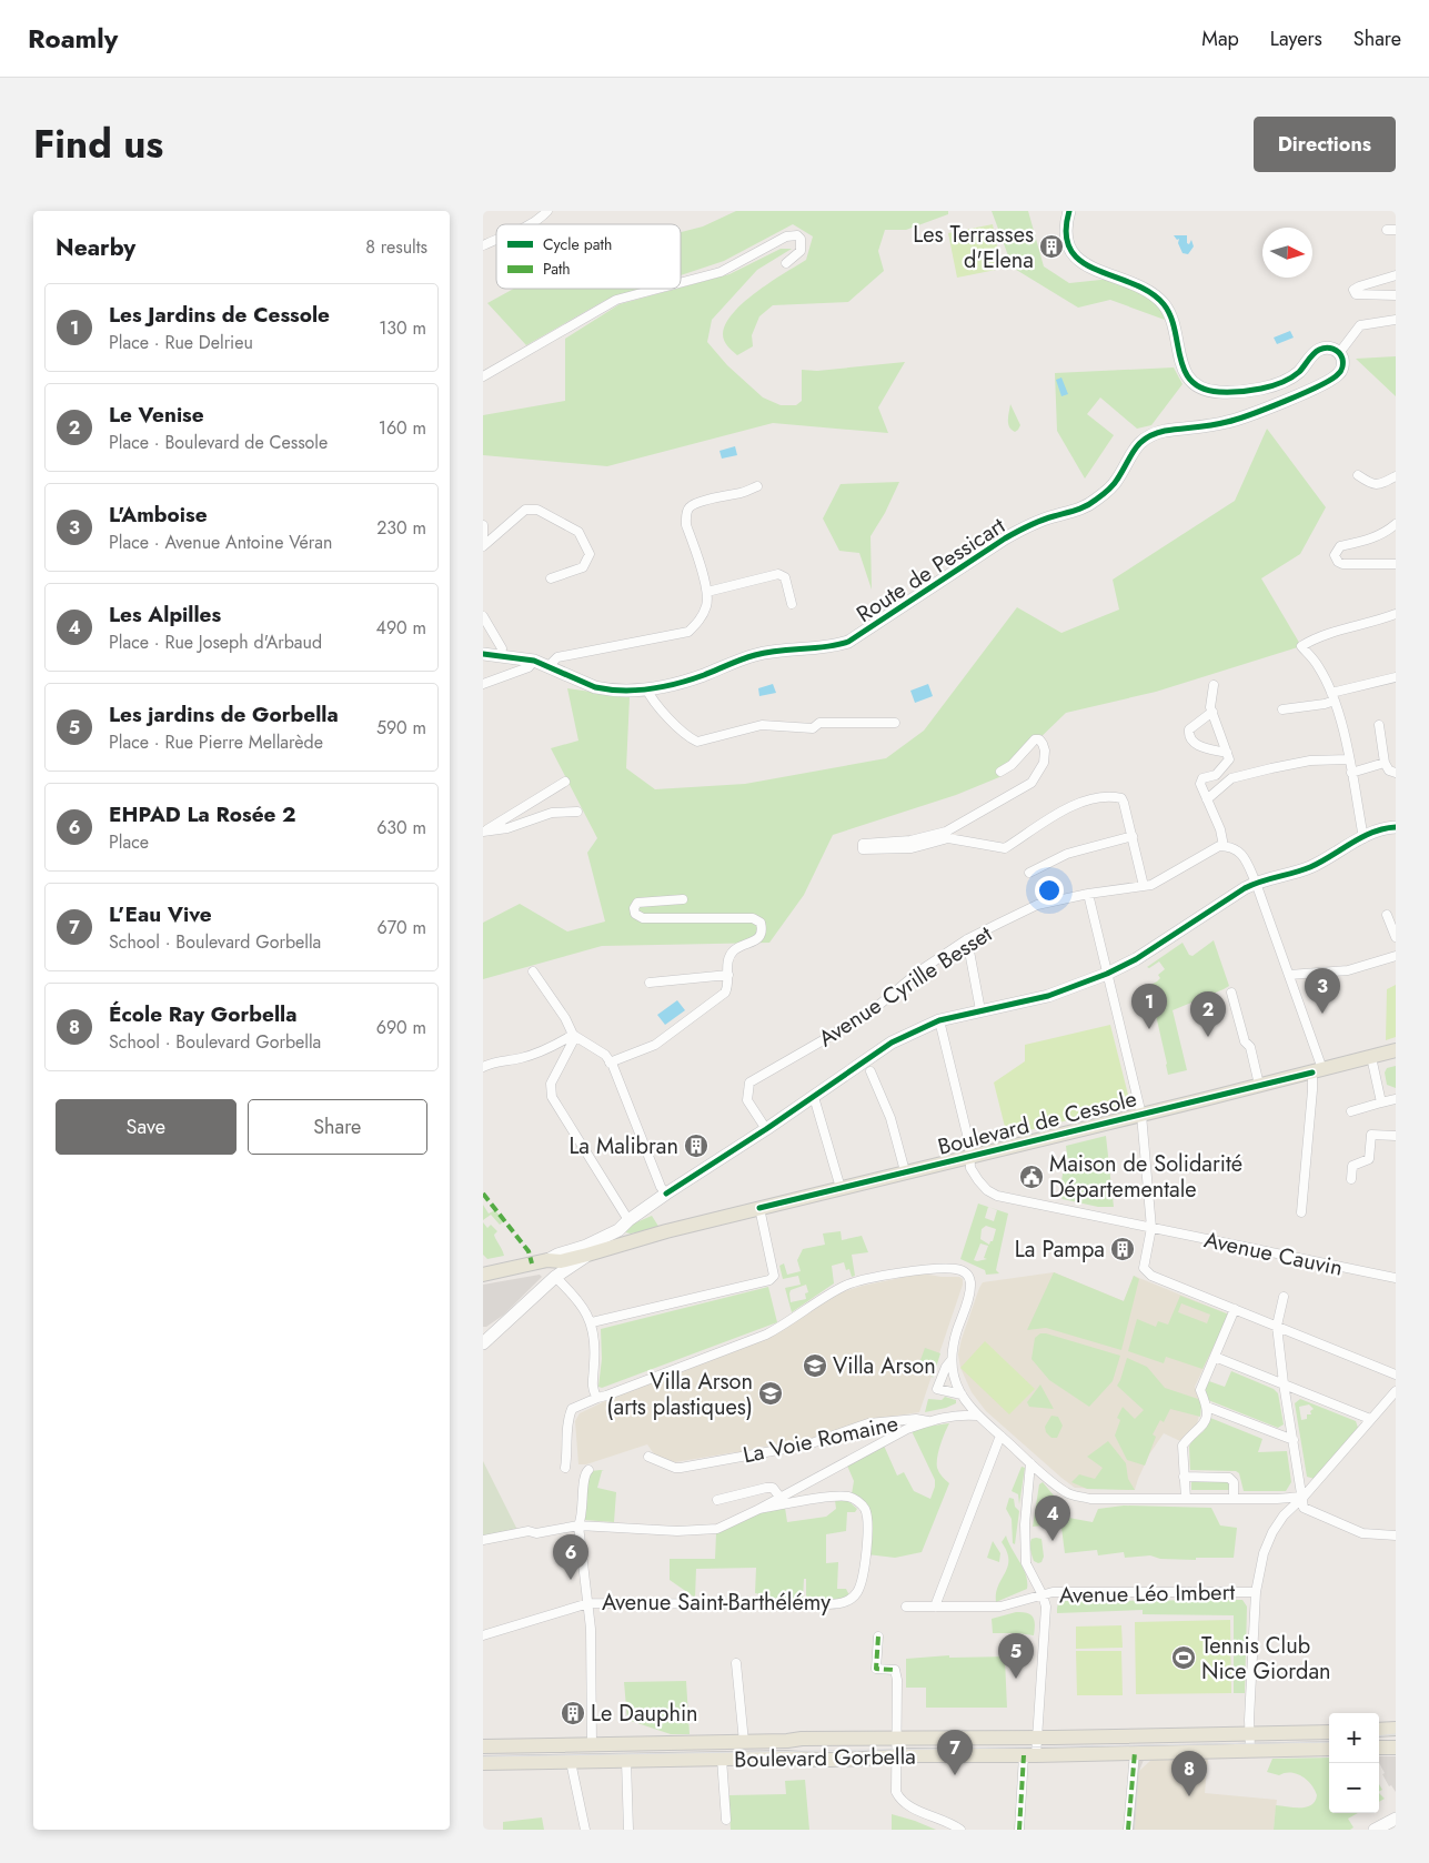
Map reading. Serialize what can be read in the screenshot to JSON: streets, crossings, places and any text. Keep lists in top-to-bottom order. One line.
{"streets":{"main road":["Boulevard de Cessole","Boulevard Gorbella"],"street":["Route de Pessicart","Avenue Cyrille Besset","Avenue Cauvin","La Voie Romaine","Avenue Léo Imbert","Avenue Saint-Barthélémy"]},"crossings":[["Boulevard de Cessole","Avenue Cauvin"]],"places":{"building":["Les Terrasses d'Elena","La Malibran","La Pampa","Le Dauphin"],"public building":["Maison de Solidarité Départementale"],"school or university":["Villa Arson","Villa Arson (arts plastiques)"],"sports":["Tennis Club Nice Giordan"]},"legend":["Cycle path","Path"],"north":"right","page":{"header":"Roamly","nav":["Map","Layers","Share"],"title":"Find us","buttons":["Directions",["Save","Share"]],"heading":["Nearby","8 results"],"list":[{"mark":"1","name":"Les Jardins de Cessole","note":"Place · Rue Delrieu","value":"130 m"},{"mark":"2","name":"Le Venise","note":"Place · Boulevard de Cessole","value":"160 m"},{"mark":"3","name":"L'Amboise","note":"Place · Avenue Antoine Véran","value":"230 m"},{"mark":"4","name":"Les Alpilles","note":"Place · Rue Joseph d'Arbaud","value":"490 m"},{"mark":"5","name":"Les jardins de Gorbella","note":"Place · Rue Pierre Mellarède","value":"590 m"},{"mark":"6","name":"EHPAD La Rosée 2","note":"Place","value":"630 m"},{"mark":"7","name":"L’Eau Vive","note":"School · Boulevard Gorbella","value":"670 m"},{"mark":"8","name":"École Ray Gorbella","note":"School · Boulevard Gorbella","value":"690 m"}],"pins":["3","1","2","4","6","5","7","8"],"map_buttons":["+","−"]}}
